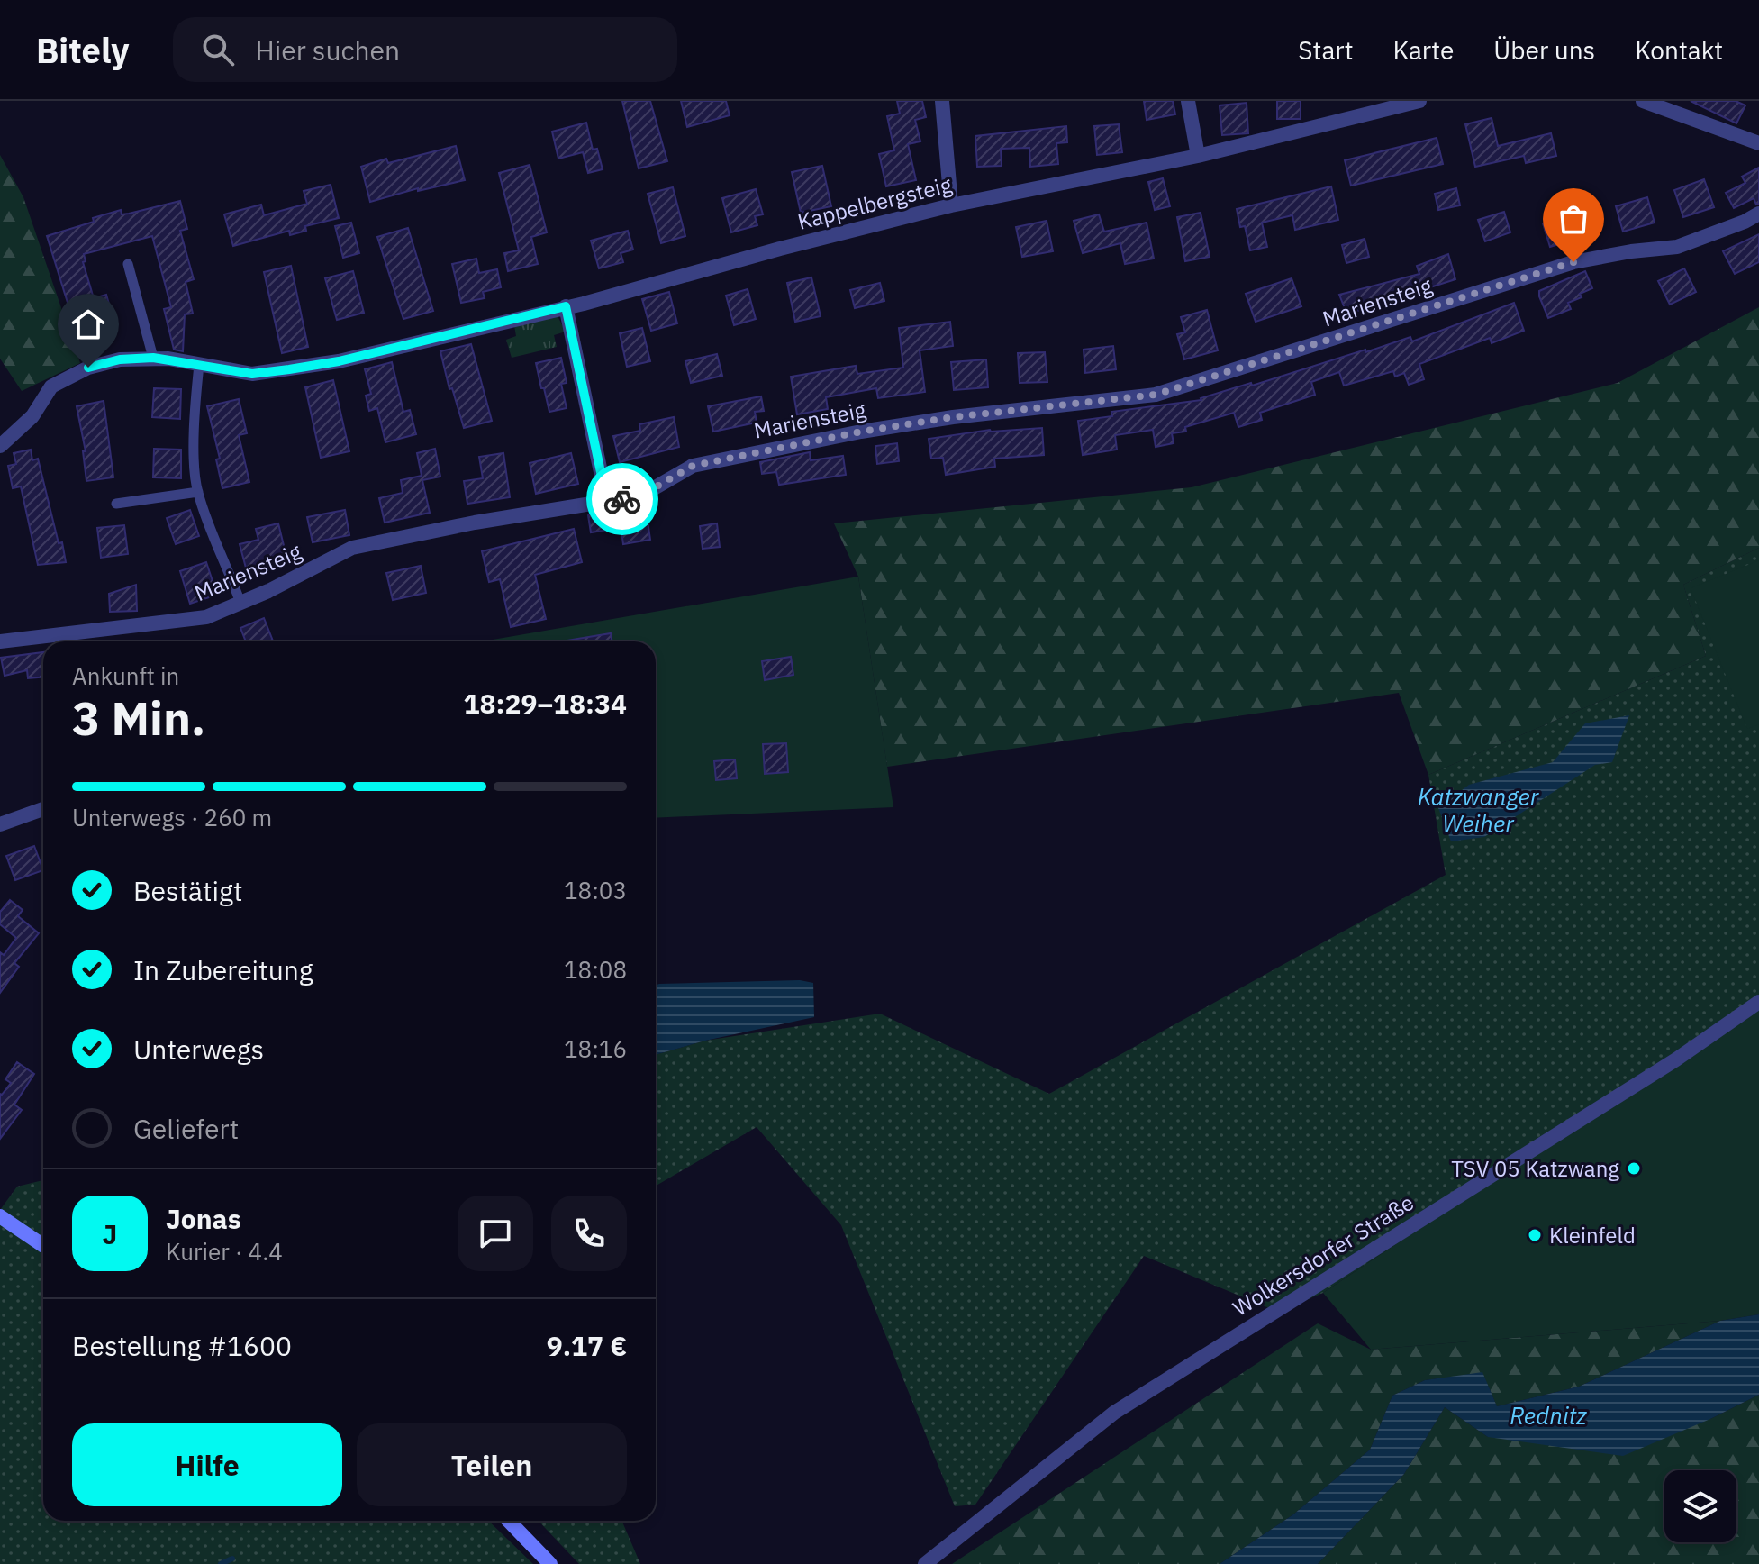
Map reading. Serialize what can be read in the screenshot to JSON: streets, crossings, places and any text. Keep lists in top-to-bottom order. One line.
{"streets":{"street":["Kappelbergsteig","Mariensteig","Wolkersdorfer Straße"]},"water":["Katzwanger Weiher","Rednitz"],"places":["TSV 05 Katzwang","Kleinfeld"],"page":{"header":"Bitely","search":"Hier suchen","nav":["Start","Karte","Über uns","Kontakt"],"heading":["3 Min.","Ankunft in","18:29–18:34"],"panel":["Jonas","Kurier · 4.4","Bestellung #1600","9.17 €"],"bar":"Unterwegs · 260 m","list":[["Bestätigt","18:03"],["In Zubereitung","18:08"],["Unterwegs","18:16"],"Geliefert"],"round":"J","buttons":["Hilfe","Teilen"]}}
